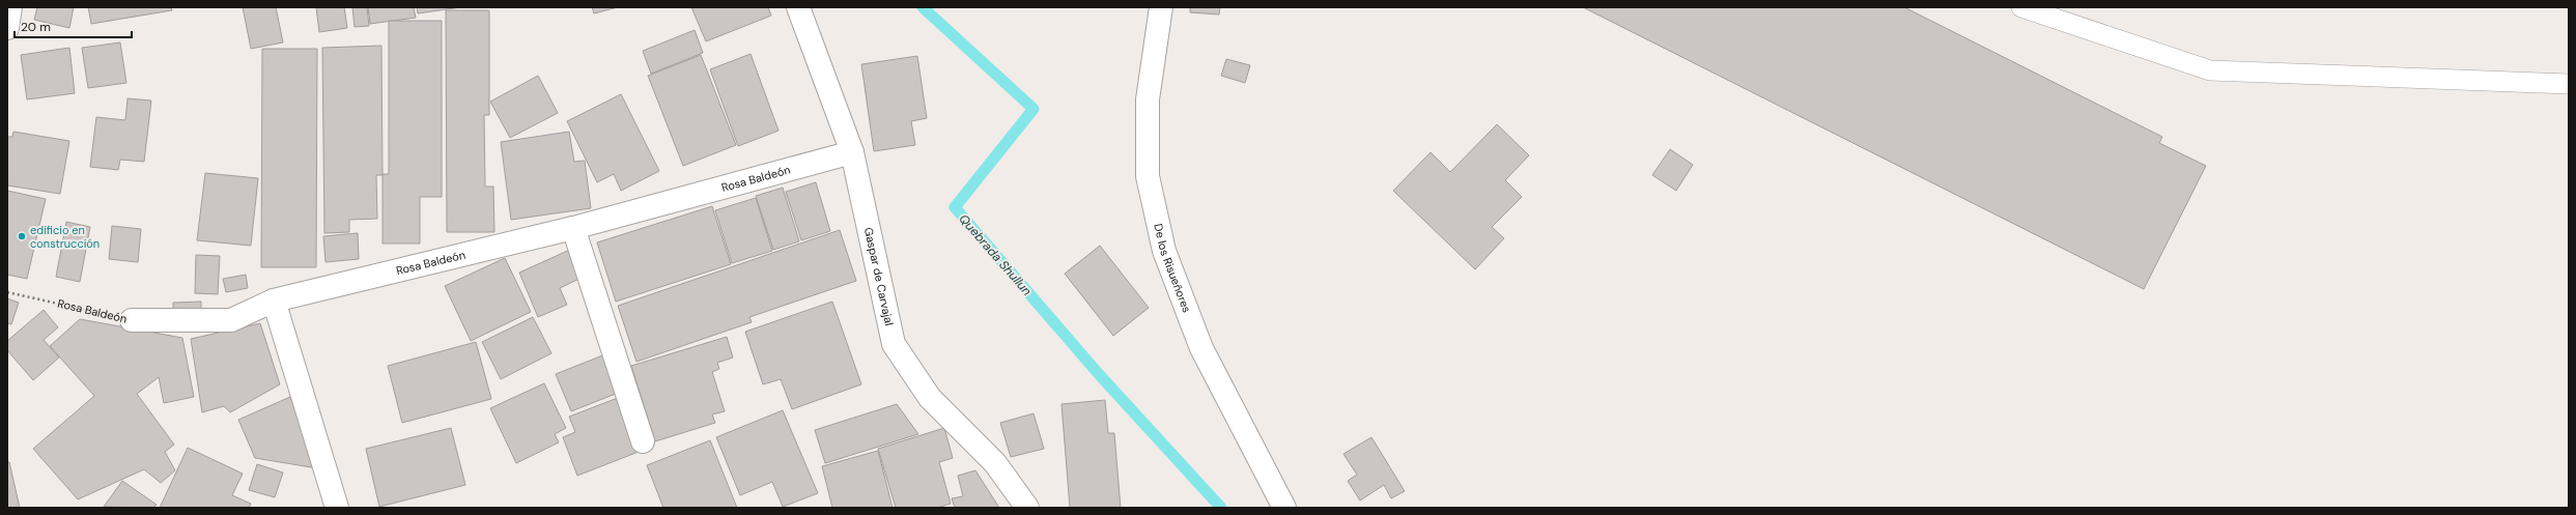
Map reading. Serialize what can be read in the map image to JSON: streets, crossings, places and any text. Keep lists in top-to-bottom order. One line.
{"streets":{"street":["Rosa Baldeón","De los Risueñores","Gaspar de Carvajal"]},"crossings":[["Rosa Baldeón","Gaspar de Carvajal"]],"water":["Quebrada Shullun"],"places":["edificio en construcción"],"scale_bar":"20 m"}
